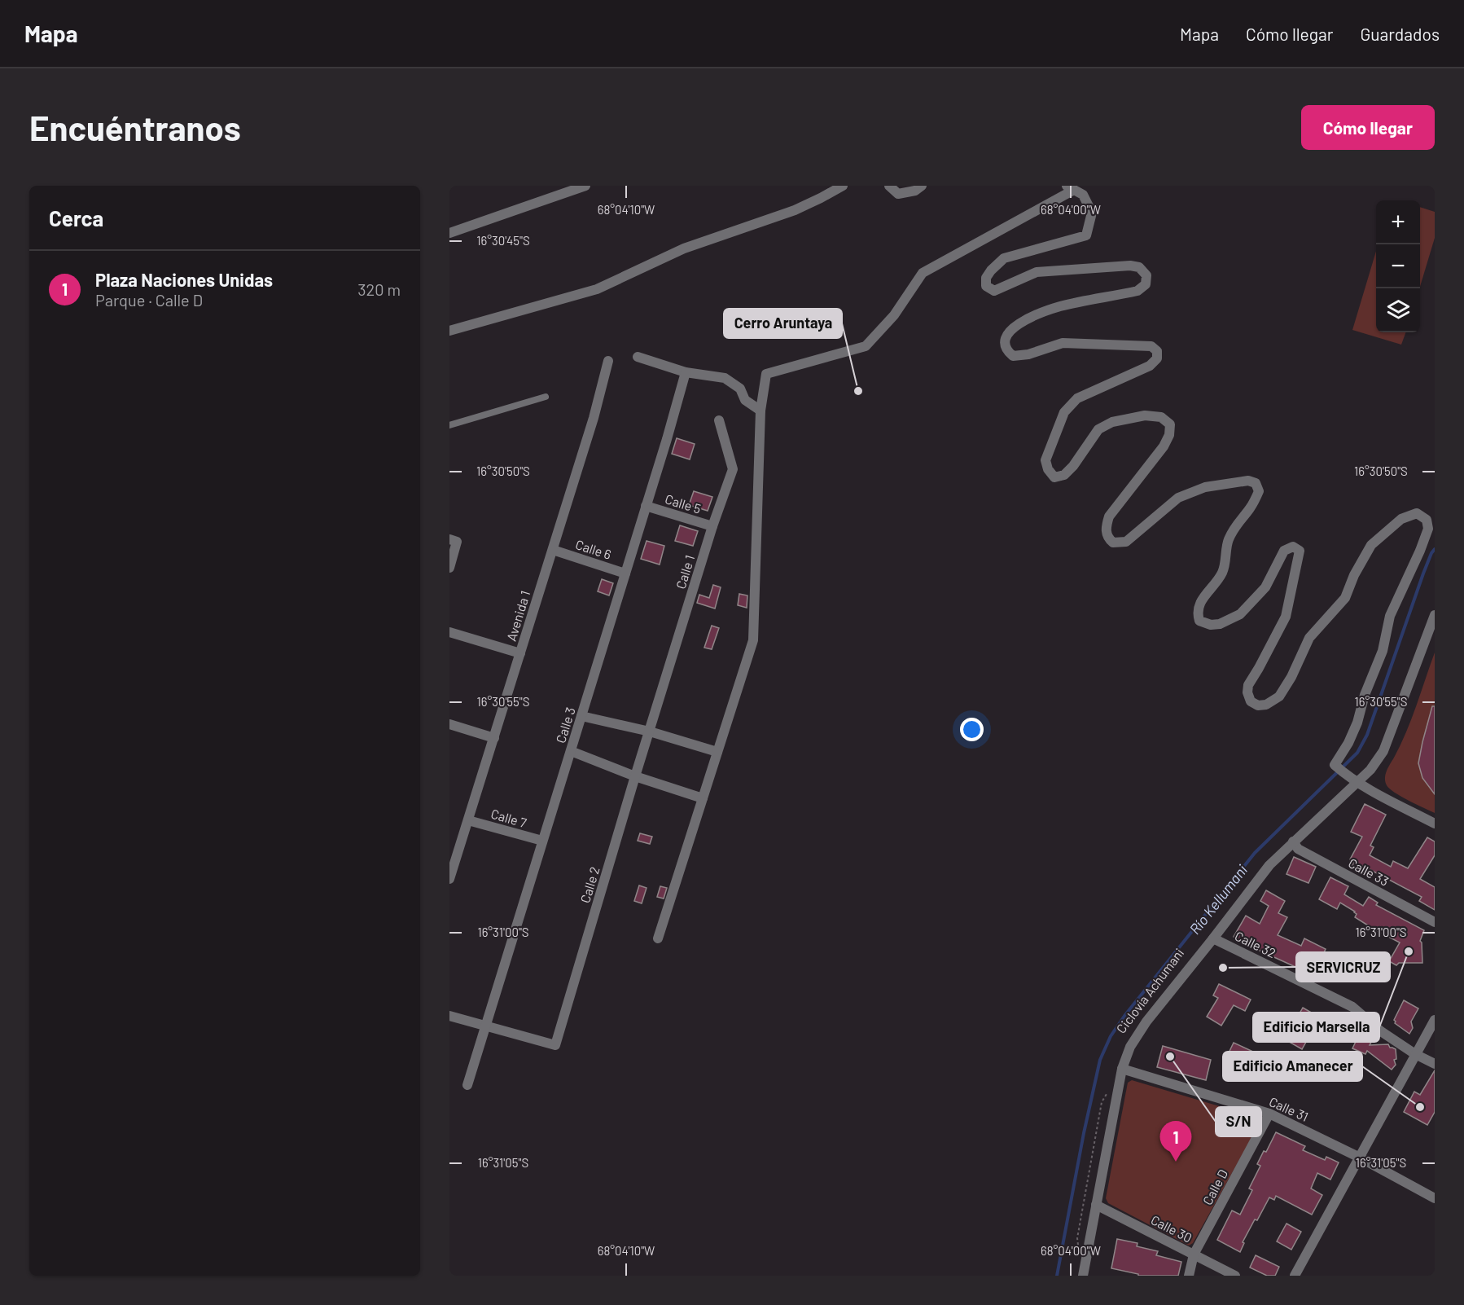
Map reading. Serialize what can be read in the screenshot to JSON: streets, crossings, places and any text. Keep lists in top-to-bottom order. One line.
{"streets":{"street":["Calle 5","Calle 6","Calle 1","Avenida 1","Calle 3","Calle 7","Calle 33","Calle 2","Calle 32","Calle 31","Calle D","Calle 30"]},"crossings":[["Calle 5","Calle 1"],["Calle 5","Calle 3"],["Calle 6","Avenida 1"],["Calle 6","Calle 3"],["Calle 1","Calle 2"],["Avenida 1","Calle 7"],["Calle 3","Calle 7"],["Calle 3","Calle 2"],["Calle 31","Calle D"],["Calle D","Calle 30"]],"water":["Río Kellumani"],"places":["Cerro Aruntaya","Edificio Marsella","SERVICRUZ","S/N","Edificio Amanecer"],"page":{"header":"Mapa","nav":["Mapa","Cómo llegar","Guardados"],"buttons":"Cómo llegar","title":"Encuéntranos","heading":"Cerca","map_buttons":["+","−"],"list":[{"mark":"1","name":"Plaza Naciones Unidas","note":"Parque · Calle D","value":"320 m"}],"pins":"1"},"coordinates":["68°04'10\"W","68°04'00\"W","16°30'45\"S","16°30'50\"S","16°30'55\"S","16°31'00\"S","16°31'05\"S"]}
